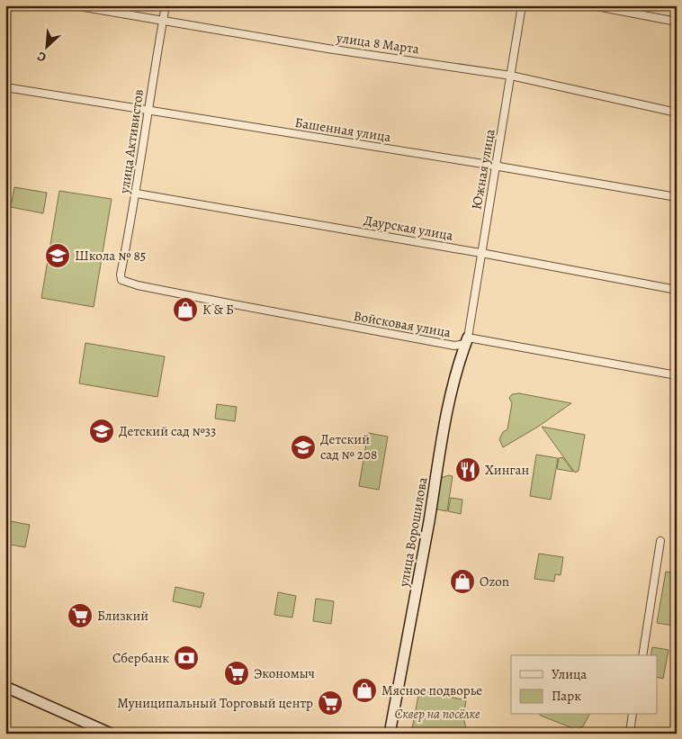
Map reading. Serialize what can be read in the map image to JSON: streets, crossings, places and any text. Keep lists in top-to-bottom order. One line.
{"streets":{"main road":["улица Ворошилова"],"street":["улица 8 Марта","Башенная улица","улица Активистов","Южная улица","Даурская улица","Войсковая улица"]},"crossings":[["улица 8 Марта","улица Активистов"],["улица 8 Марта","Южная улица"],["Башенная улица","улица Активистов"],["Башенная улица","Южная улица"],["улица Активистов","Даурская улица"],["улица Активистов","Войсковая улица"],["Южная улица","Даурская улица"],["Южная улица","Войсковая улица"],["Южная улица","улица Ворошилова"],["Войсковая улица","улица Ворошилова"]],"parks":["Сквер на посёлке"],"places":{"school or university":["Школа № 85","Детский сад №33","Детский сад № 208"],"shop":["К & Б","Ozon","Мясное подворье"],"restaurant":["Хинган"],"supermarket":["Близкий","Экономыч","Муниципальный Торговый центр"],"bank":["Сбербанк"]},"legend":["Улица","Парк"],"north":"bottom left"}
